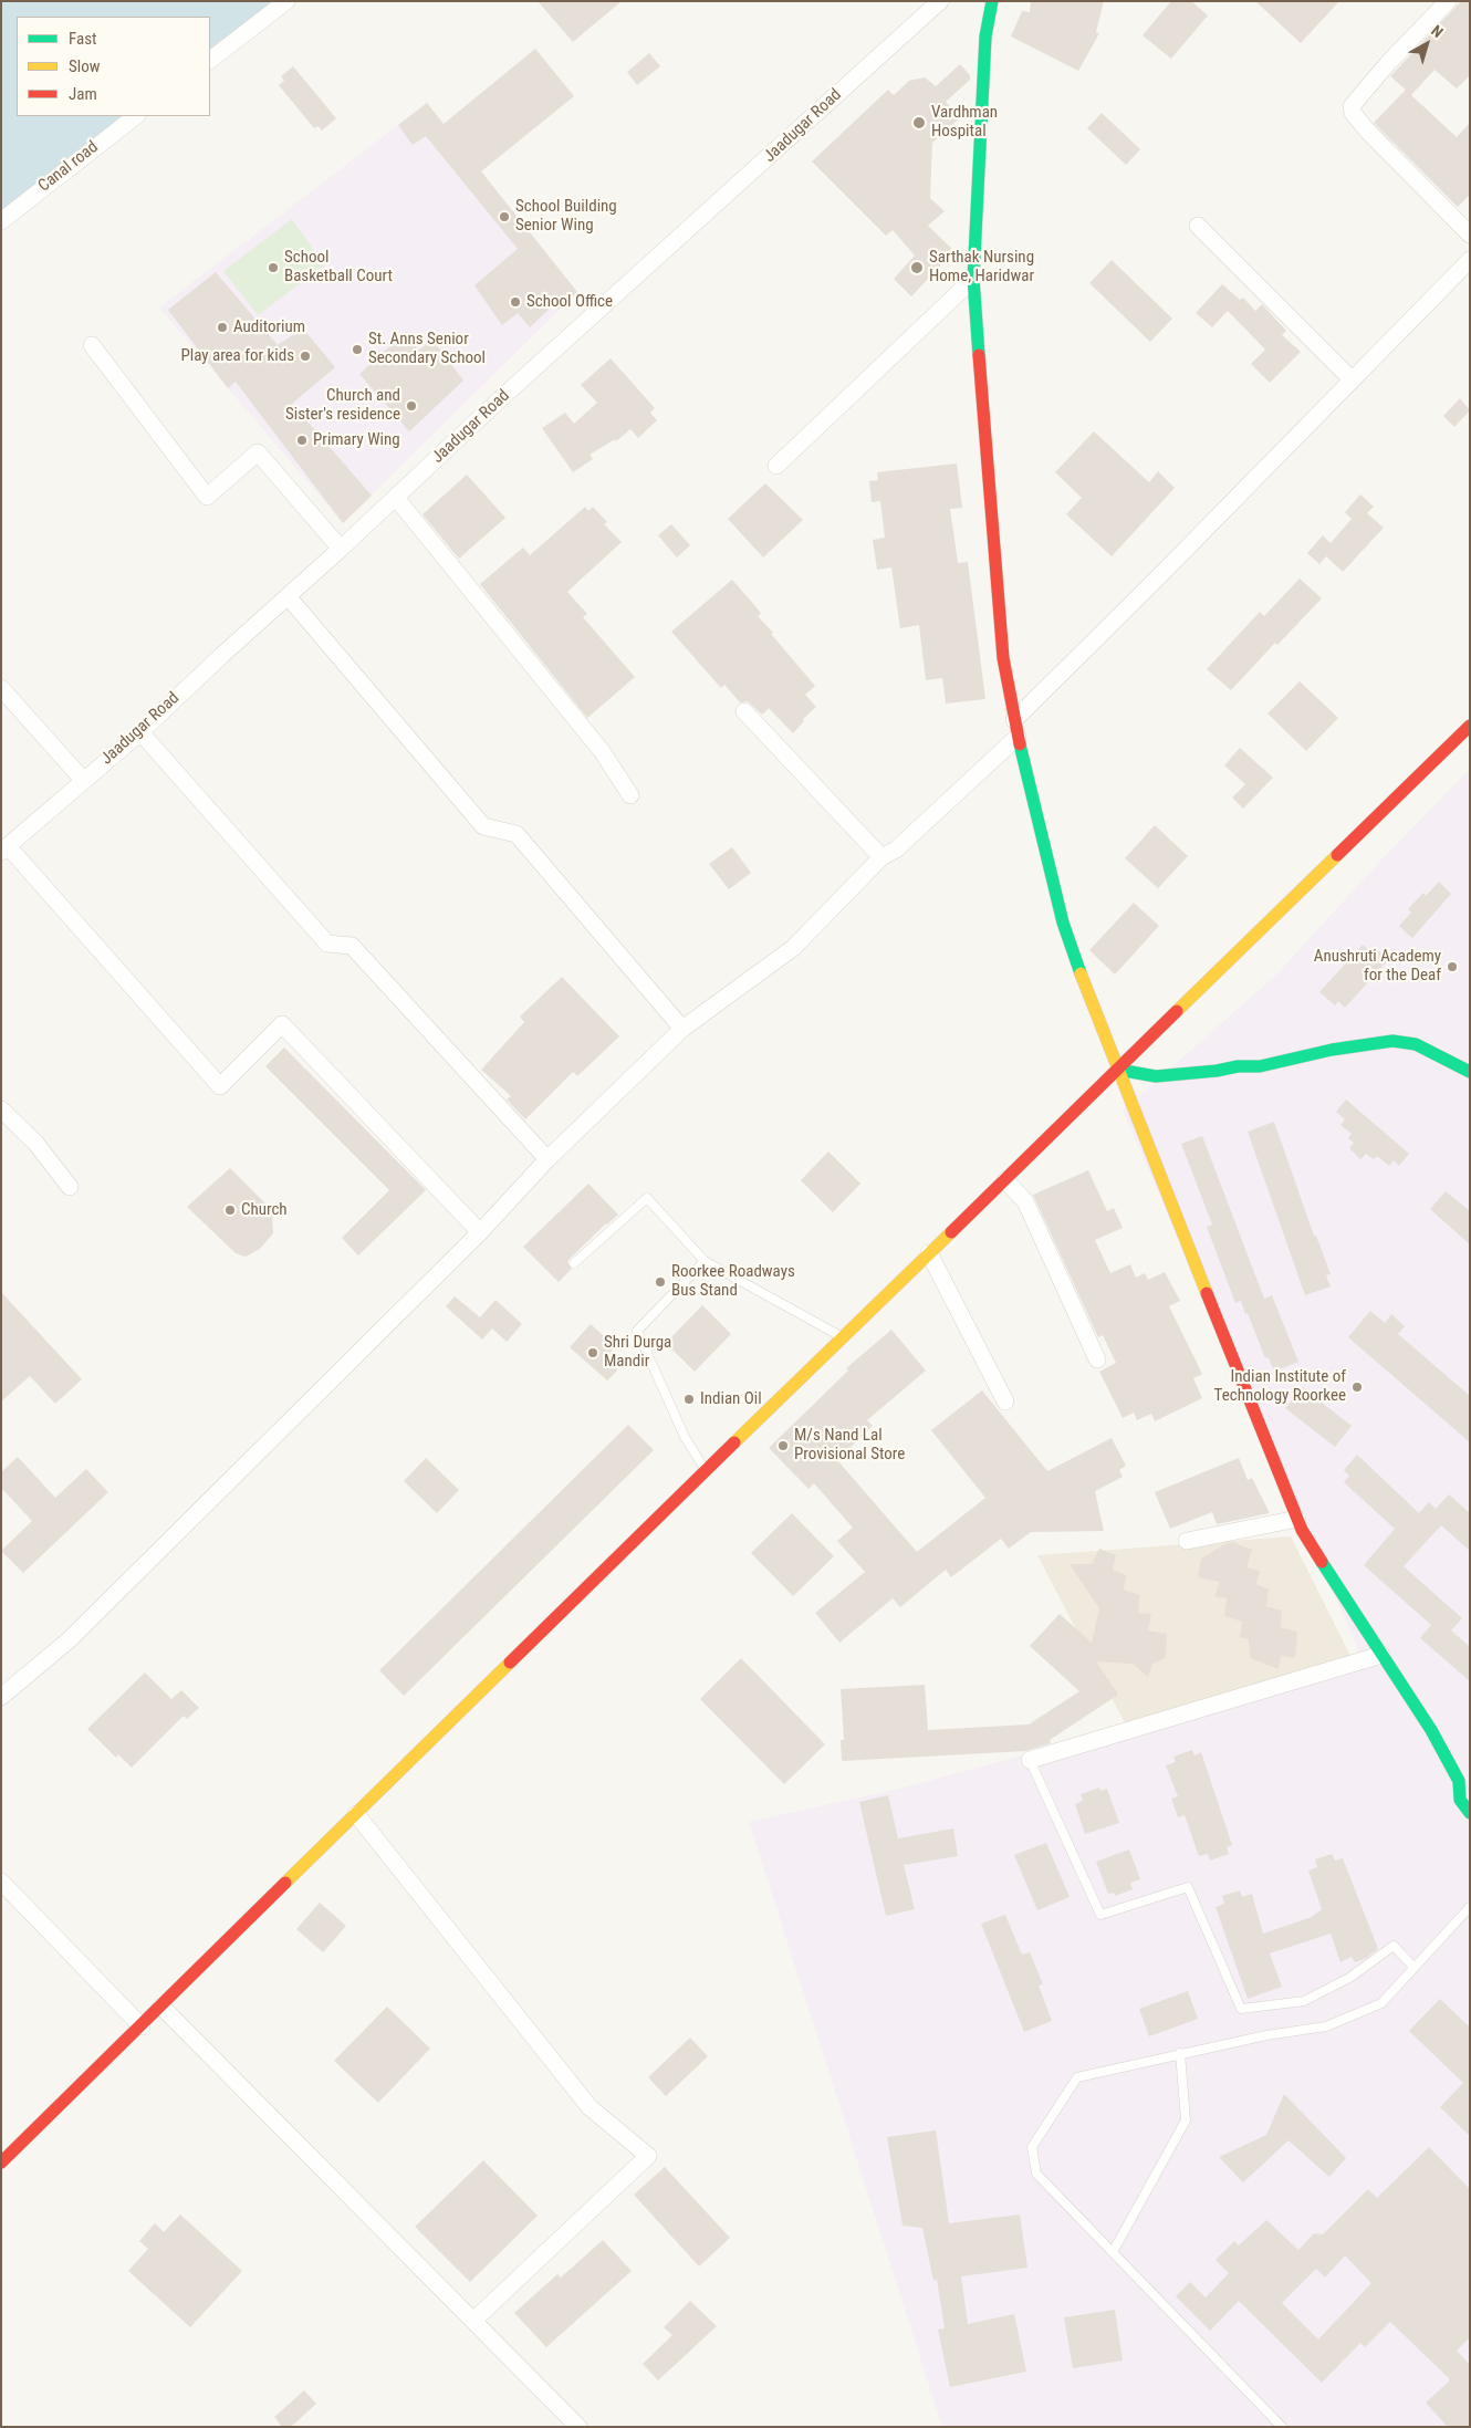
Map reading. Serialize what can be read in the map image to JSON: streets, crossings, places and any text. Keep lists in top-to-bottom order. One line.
{"streets":{"street":["Jaadugar Road","Canal road"]},"places":["Vardhman Hospital","School Building Senior Wing","School Basketball Court","Sarthak Nursing Home, Haridwar","School Office","Auditorium","St. Anns Senior Secondary School","Play area for kids","Church and Sister's residence","Primary Wing","Anushruti Academy for the Deaf","Church","Roorkee Roadways Bus Stand","Shri Durga Mandir","Indian Institute of Technology Roorkee","Indian Oil","M/s Nand Lal Provisional Store"],"legend":["Fast","Slow","Jam"],"north":"top right"}
